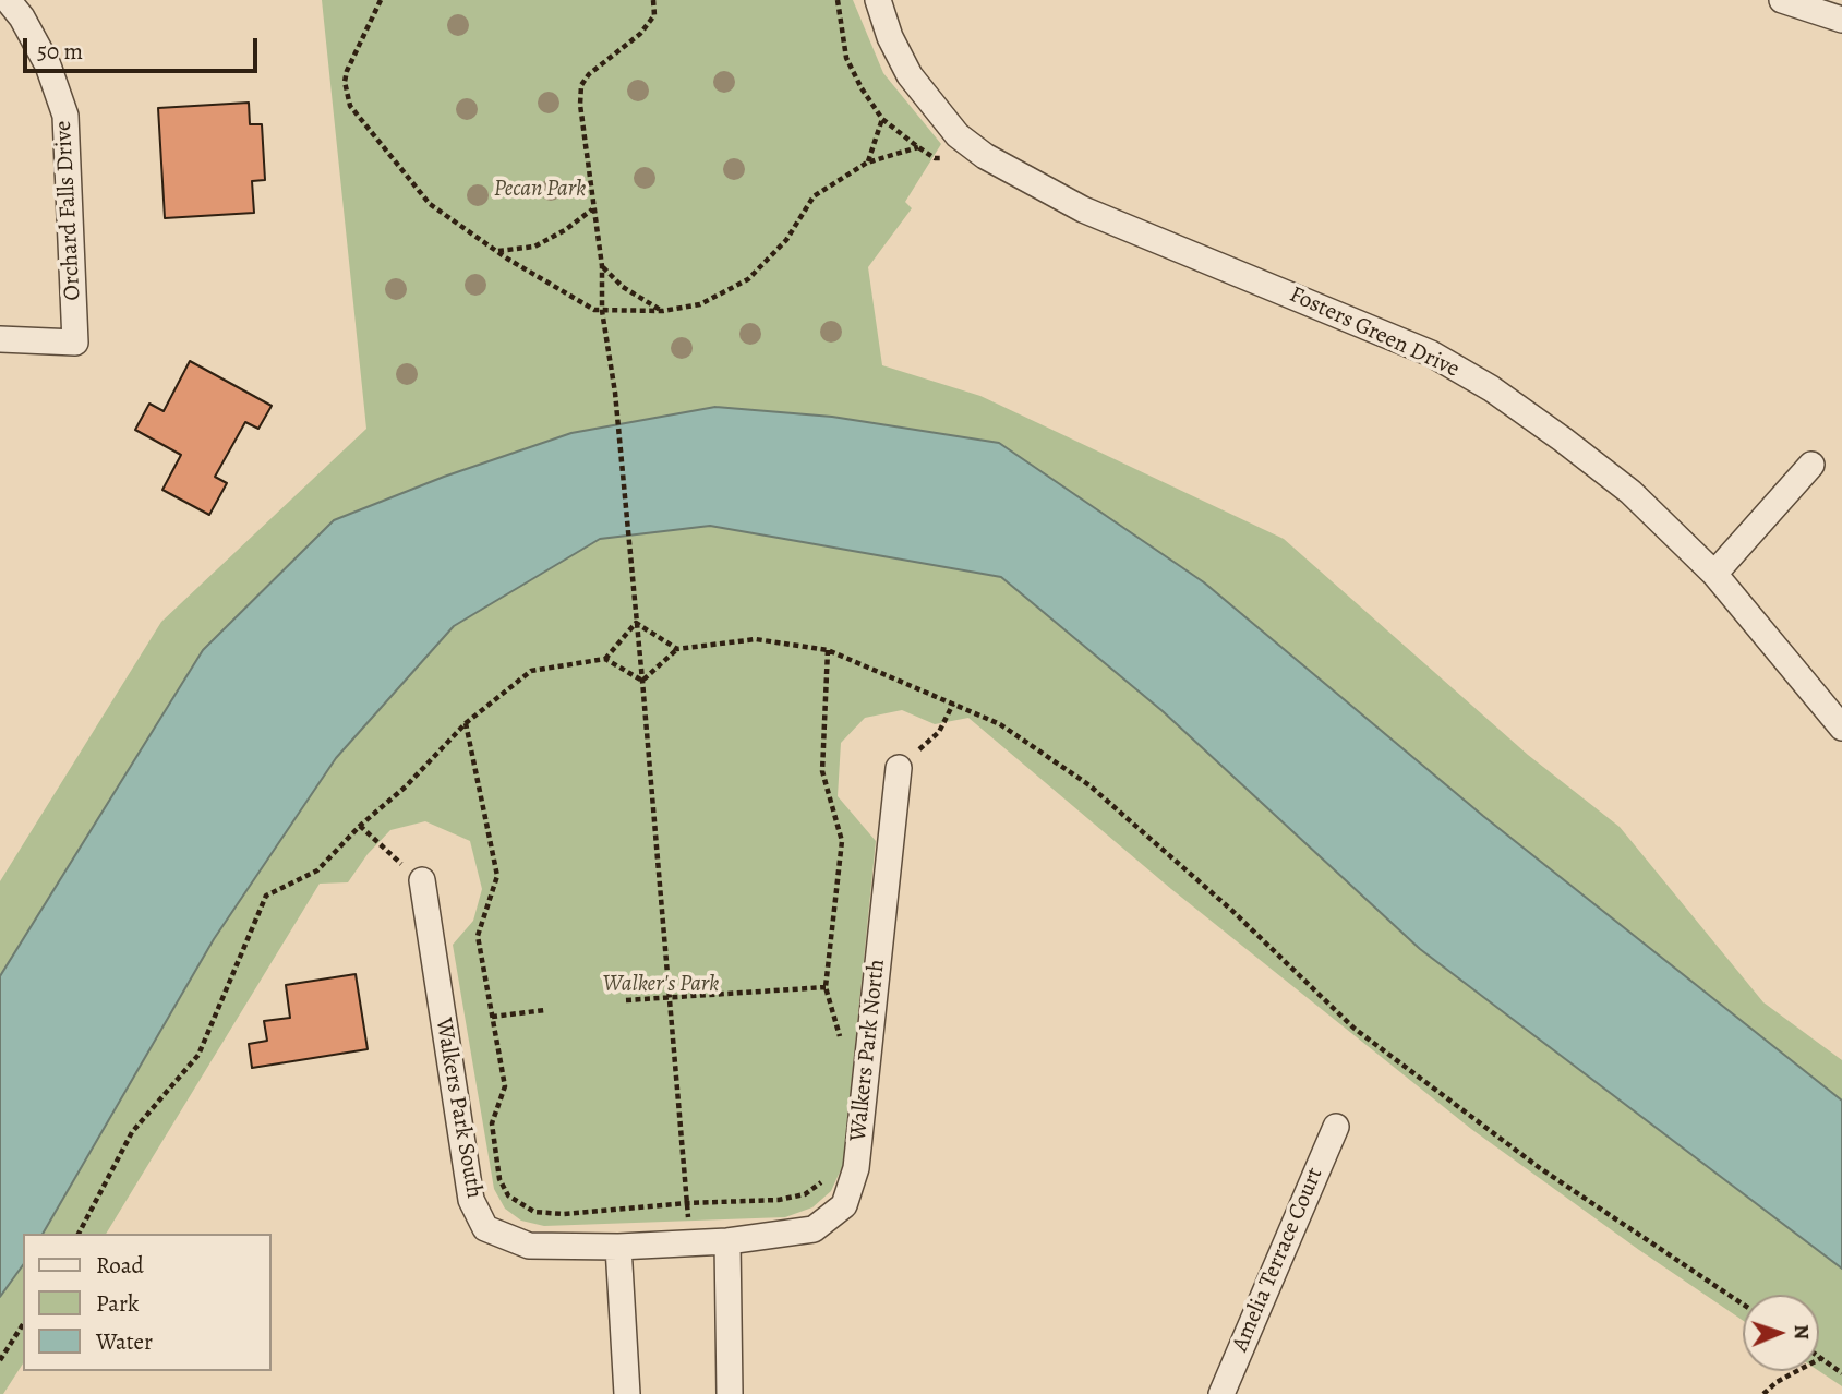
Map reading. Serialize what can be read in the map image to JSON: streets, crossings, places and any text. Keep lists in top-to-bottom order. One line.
{"streets":{"street":["Orchard Falls Drive","Fosters Green Drive","Walkers Park North","Walkers Park South","Amelia Terrace Court"]},"crossings":[["Walkers Park North","Walkers Park South"]],"parks":["Pecan Park","Walker's Park"],"legend":["Road","Park","Water"],"scale_bar":"50 m","north":"right"}
